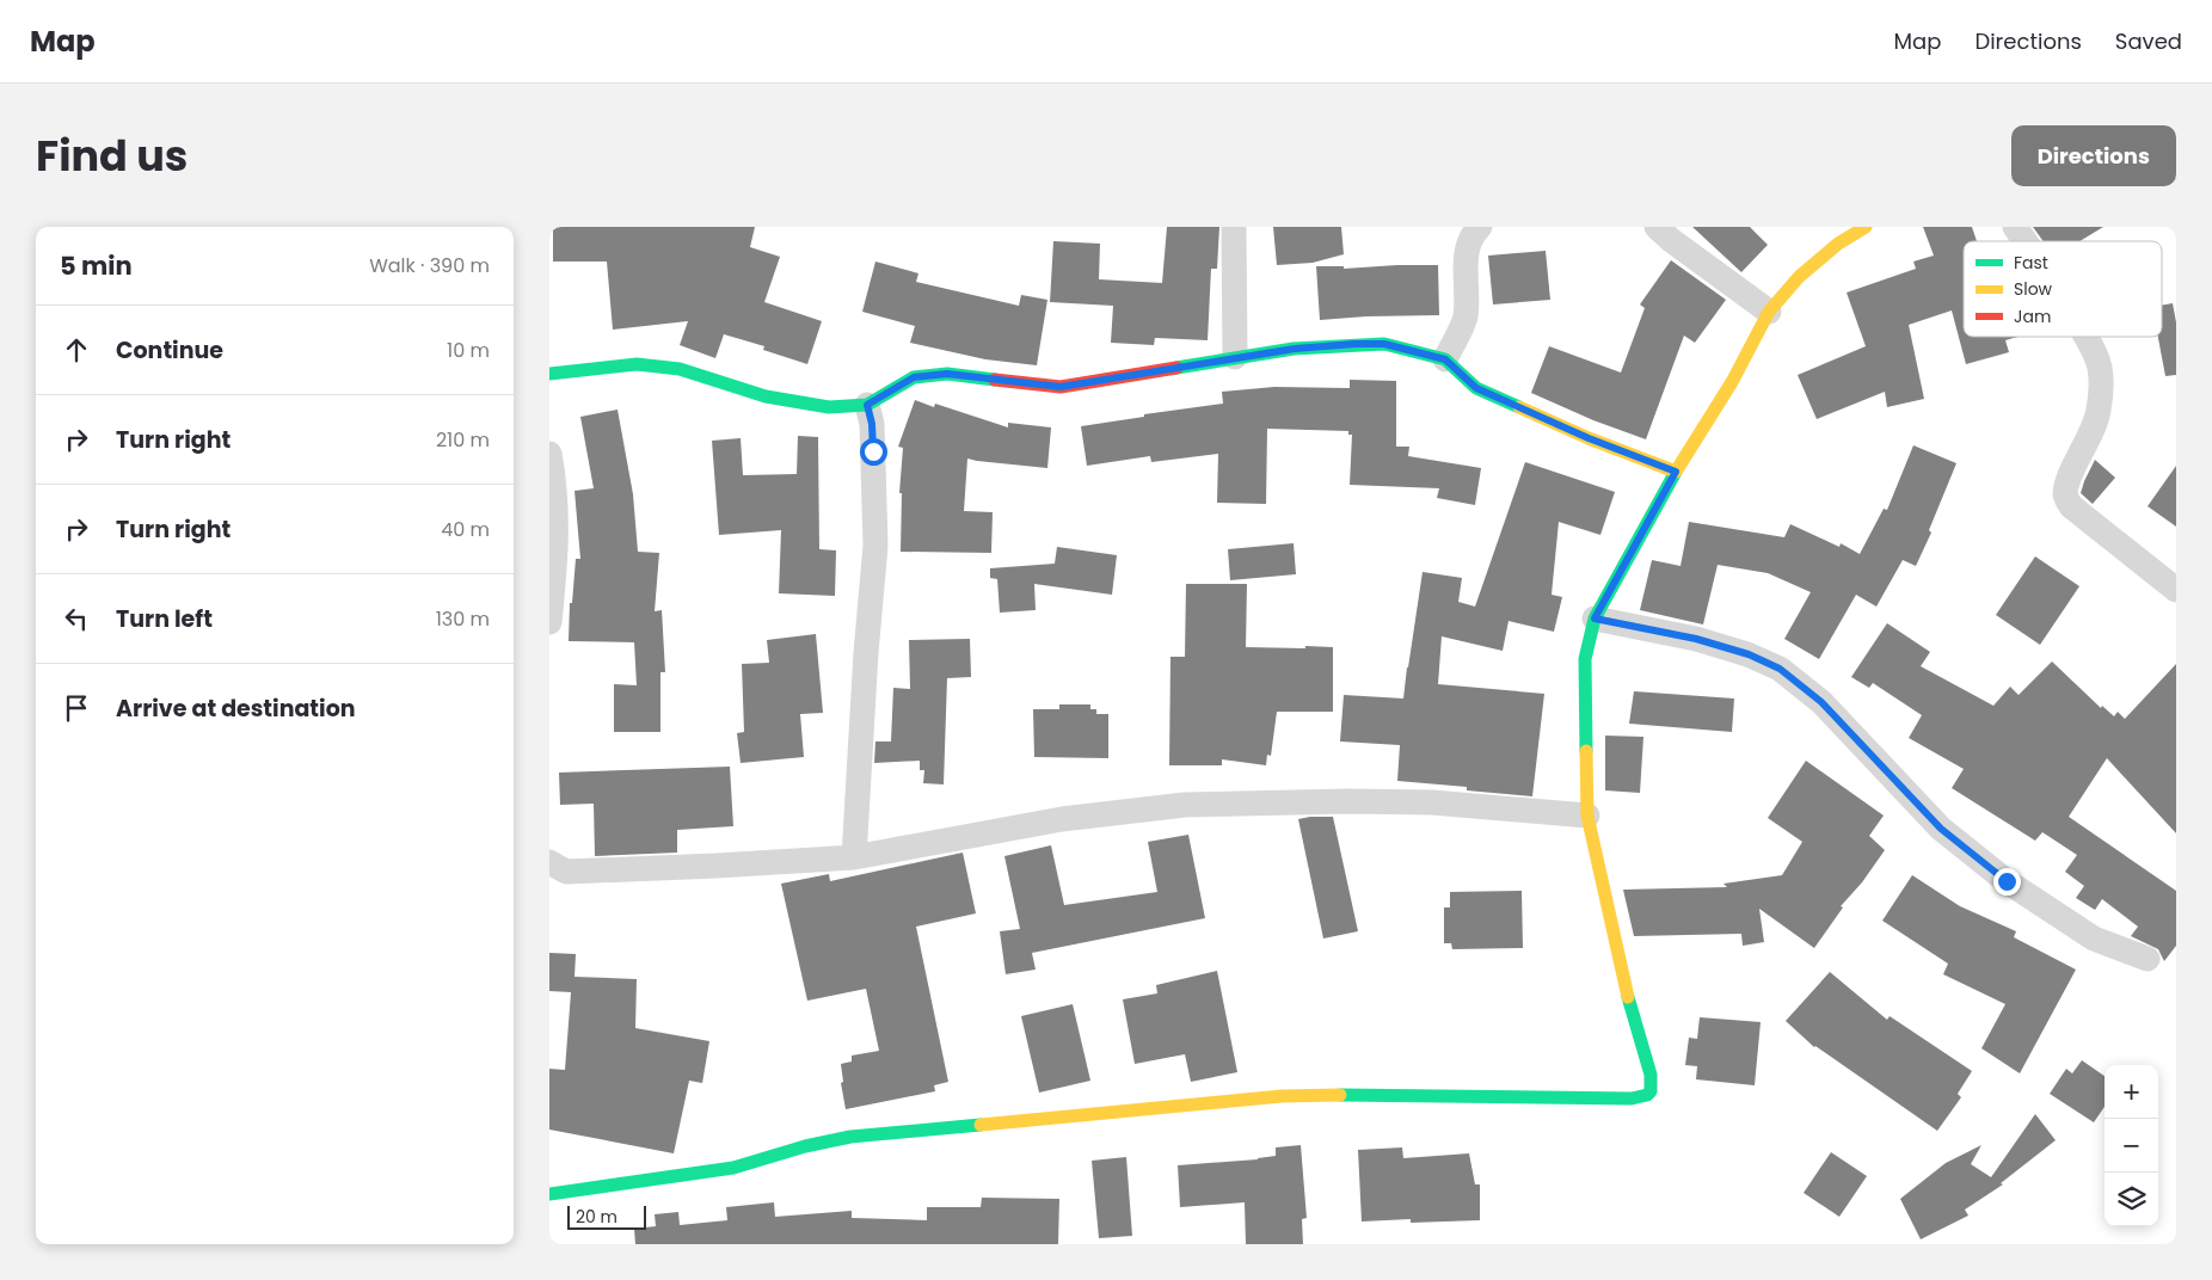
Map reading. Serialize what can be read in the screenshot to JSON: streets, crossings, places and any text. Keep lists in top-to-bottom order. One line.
{"legend":["Fast","Slow","Jam"],"scale_bar":"20 m","page":{"header":"Map","nav":["Map","Directions","Saved"],"title":"Find us","buttons":"Directions","heading":["5 min","Walk · 390 m"],"list":[["Continue","10 m"],["Turn right","210 m"],["Turn right","40 m"],["Turn left","130 m"],"Arrive at destination"],"map_buttons":["+","−"],"scale":"20 m"}}
